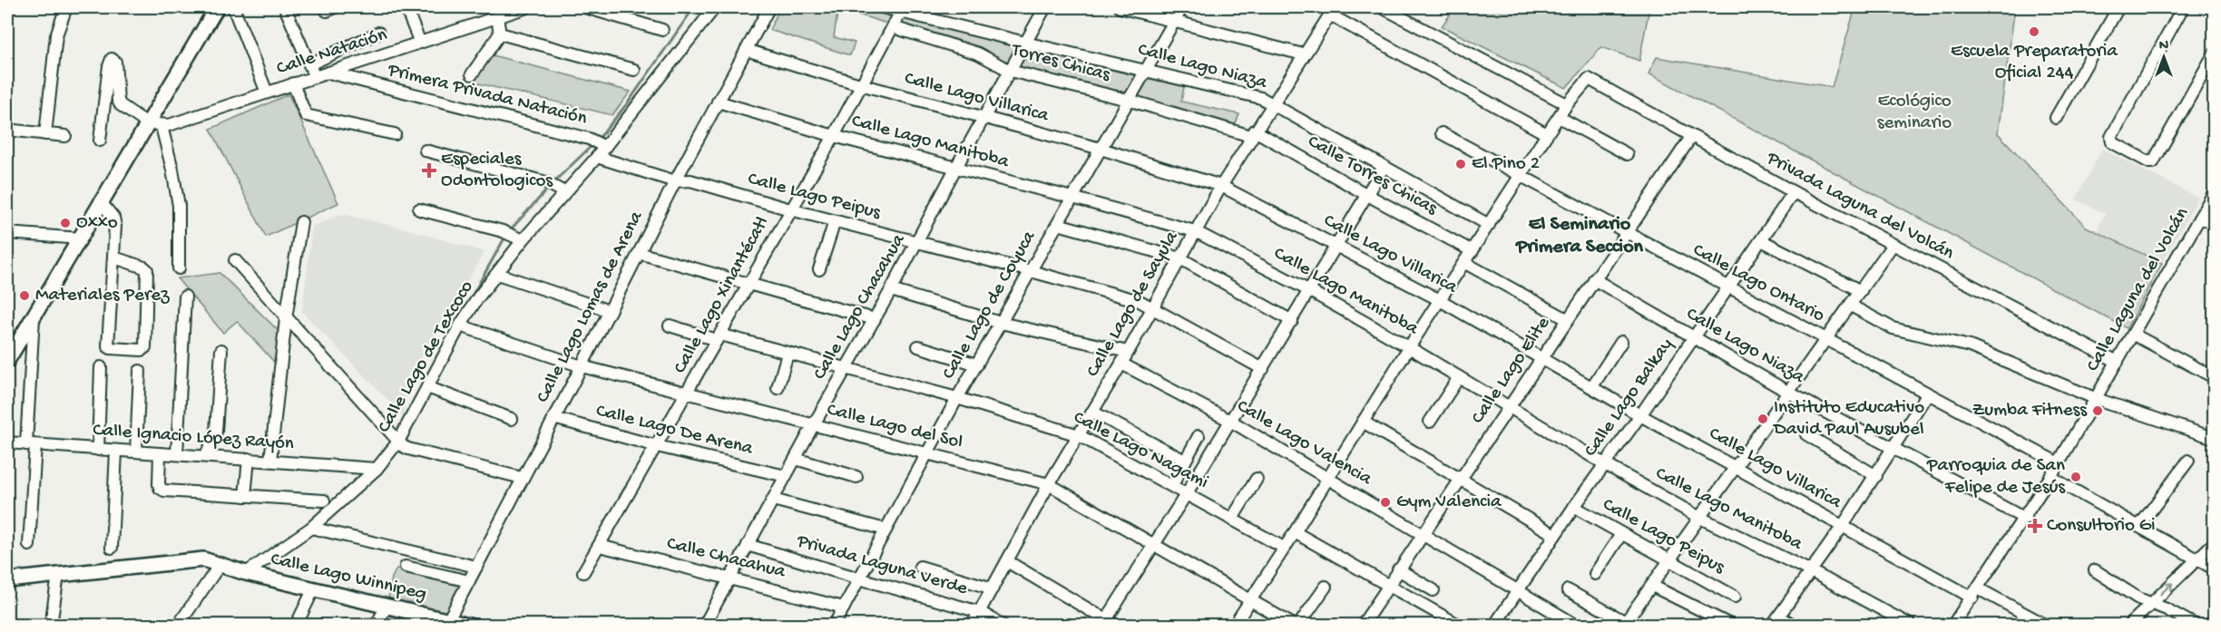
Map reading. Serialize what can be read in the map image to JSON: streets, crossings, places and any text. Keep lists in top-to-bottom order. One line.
{"streets":{"main road":["Calle Lago Winnipeg"],"street":["Calle Natación","Torres Chicas","Calle Lago Niaza","Primera Privada Natación","Calle Lago Villarica","Calle Lago Manitoba","Calle Torres Chicas","Calle Lago Peipus","Privada Laguna del Volcán","Calle Lago Ontario","Calle Laguna del Volcán","Calle Lago Xinantécatl","Calle Lago de Sayula","Calle Lago de Coyuca","Calle Lago Lomas de Arena","Calle Lago Chacahua","Calle Lago de Texcoco","Calle Lago Elite","Calle Lago Balkay","Calle Lago del Sol","Calle Lago De Arena","Calle Ignacio López Rayón","Calle Lago Valencia","Calle Lago Nagami","Calle Chacahua","Privada Laguna Verde"]},"crossings":[["Calle Natación","Primera Privada Natación"],["Torres Chicas","Calle Torres Chicas"],["Torres Chicas","Calle Lago Xinantécatl"],["Torres Chicas","Calle Lago de Coyuca"],["Torres Chicas","Calle Lago Chacahua"],["Calle Lago Niaza","Calle Laguna del Volcán"],["Calle Lago Niaza","Calle Lago Xinantécatl"],["Calle Lago Niaza","Calle Lago de Sayula"],["Calle Lago Niaza","Calle Lago de Coyuca"],["Calle Lago Niaza","Calle Lago Chacahua"],["Calle Lago Niaza","Calle Lago Elite"],["Calle Lago Niaza","Calle Lago Balkay"],["Primera Privada Natación","Calle Lago de Texcoco"],["Calle Lago Villarica","Calle Laguna del Volcán"],["Calle Lago Villarica","Calle Lago Xinantécatl"],["Calle Lago Villarica","Calle Lago de Sayula"],["Calle Lago Villarica","Calle Lago de Coyuca"],["Calle Lago Villarica","Calle Lago Lomas de Arena"],["Calle Lago Villarica","Calle Lago Chacahua"],["Calle Lago Villarica","Calle Lago Elite"],["Calle Lago Villarica","Calle Lago Balkay"],["Calle Lago Manitoba","Calle Lago Xinantécatl"],["Calle Lago Manitoba","Calle Lago de Sayula"],["Calle Lago Manitoba","Calle Lago de Coyuca"],["Calle Lago Manitoba","Calle Lago Lomas de Arena"],["Calle Lago Manitoba","Calle Lago Chacahua"],["Calle Lago Manitoba","Calle Lago Elite"],["Calle Lago Manitoba","Calle Lago Balkay"],["Calle Torres Chicas","Calle Lago de Sayula"],["Calle Torres Chicas","Calle Lago de Coyuca"],["Calle Lago Peipus","Calle Lago Xinantécatl"],["Calle Lago Peipus","Calle Lago de Sayula"],["Calle Lago Peipus","Calle Lago de Coyuca"],["Calle Lago Peipus","Calle Lago Lomas de Arena"],["Calle Lago Peipus","Calle Lago Chacahua"],["Calle Lago Peipus","Calle Lago de Texcoco"],["Calle Lago Peipus","Calle Lago Balkay"],["Privada Laguna del Volcán","Calle Laguna del Volcán"],["Privada Laguna del Volcán","Calle Lago Elite"],["Privada Laguna del Volcán","Calle Lago Balkay"],["Calle Lago Ontario","Calle Laguna del Volcán"],["Calle Lago Ontario","Calle Lago Elite"],["Calle Lago Ontario","Calle Lago Balkay"],["Calle Lago Xinantécatl","Calle Lago del Sol"],["Calle Lago Xinantécatl","Calle Lago De Arena"],["Calle Lago Xinantécatl","Calle Lago Nagami"],["Calle Lago Xinantécatl","Calle Chacahua"],["Calle Lago de Sayula","Calle Lago del Sol"],["Calle Lago de Sayula","Calle Lago Valencia"],["Calle Lago de Sayula","Calle Lago Nagami"],["Calle Lago de Sayula","Privada Laguna Verde"],["Calle Lago de Coyuca","Calle Lago del Sol"],["Calle Lago de Coyuca","Calle Lago Nagami"],["Calle Lago de Coyuca","Calle Chacahua"],["Calle Lago de Coyuca","Privada Laguna Verde"],["Calle Lago Lomas de Arena","Calle Lago del Sol"],["Calle Lago Lomas de Arena","Calle Lago De Arena"],["Calle Lago Lomas de Arena","Calle Lago Winnipeg"],["Calle Lago Chacahua","Calle Lago del Sol"],["Calle Lago Chacahua","Calle Lago De Arena"],["Calle Lago Chacahua","Calle Lago Nagami"],["Calle Lago Chacahua","Calle Chacahua"],["Calle Lago Chacahua","Privada Laguna Verde"],["Calle Lago de Texcoco","Calle Lago del Sol"],["Calle Lago de Texcoco","Calle Ignacio López Rayón"],["Calle Lago de Texcoco","Calle Lago Winnipeg"],["Calle Lago Elite","Calle Lago Valencia"],["Calle Lago Balkay","Calle Lago Valencia"]],"districts":["El Seminario Primera Seccion"],"parks":["Ecológico seminario"],"places":{"other":["Escuela Preparatoria Oficial 244","El Pino 2","Oxxo","Materiales Perez","Zumba Fitness","Instituto Educativo David Paul Ausubel","Parroquia de San Felipe de Jesús","Gym Valencia"],"health":["Especiales Odontologicos","Consultorio Gi"]},"north":"top"}
